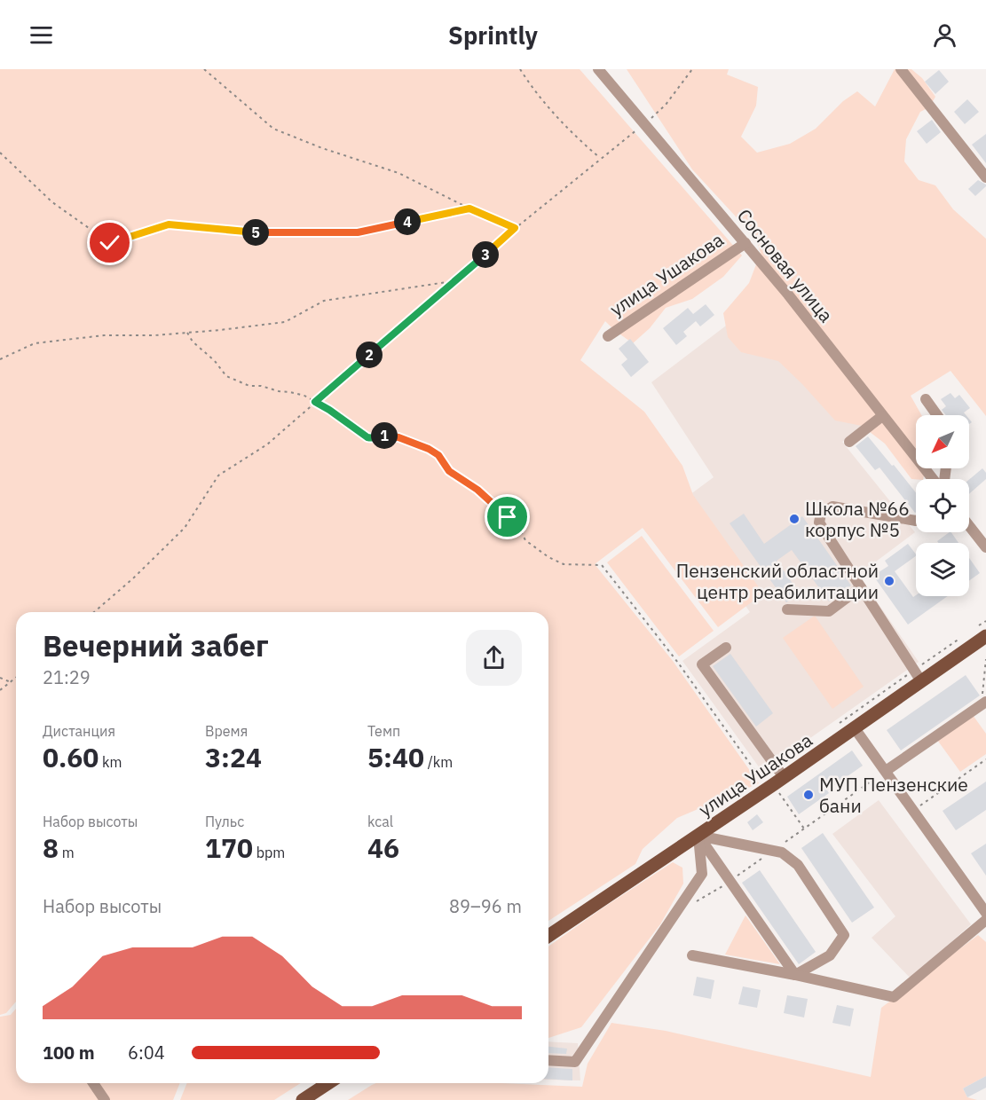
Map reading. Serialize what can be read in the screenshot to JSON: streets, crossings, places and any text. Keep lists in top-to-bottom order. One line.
{"streets":{"main road":["улица Ушакова"],"street":["Сосновая улица"]},"crossings":[["Сосновая улица","улица Ушакова"]],"places":["Школа №66 корпус №5","Пензенский областной центр реабилитации","МУП Пензенские бани"],"north":"bottom left","page":{"header":"Sprintly","pins":["4","5","3","2","1"],"heading":["Вечерний забег","21:29"],"stats":[["Дистанция","0.60 km"],["Время","3:24"],["Темп","5:40 /km"],["Набор высоты","8 m"],["Пульс","170 bpm"],["kcal","46"]],"chart":["Набор высоты","89–96 m"],"list":[{"name":"100 m","note":"6:04"}]}}
